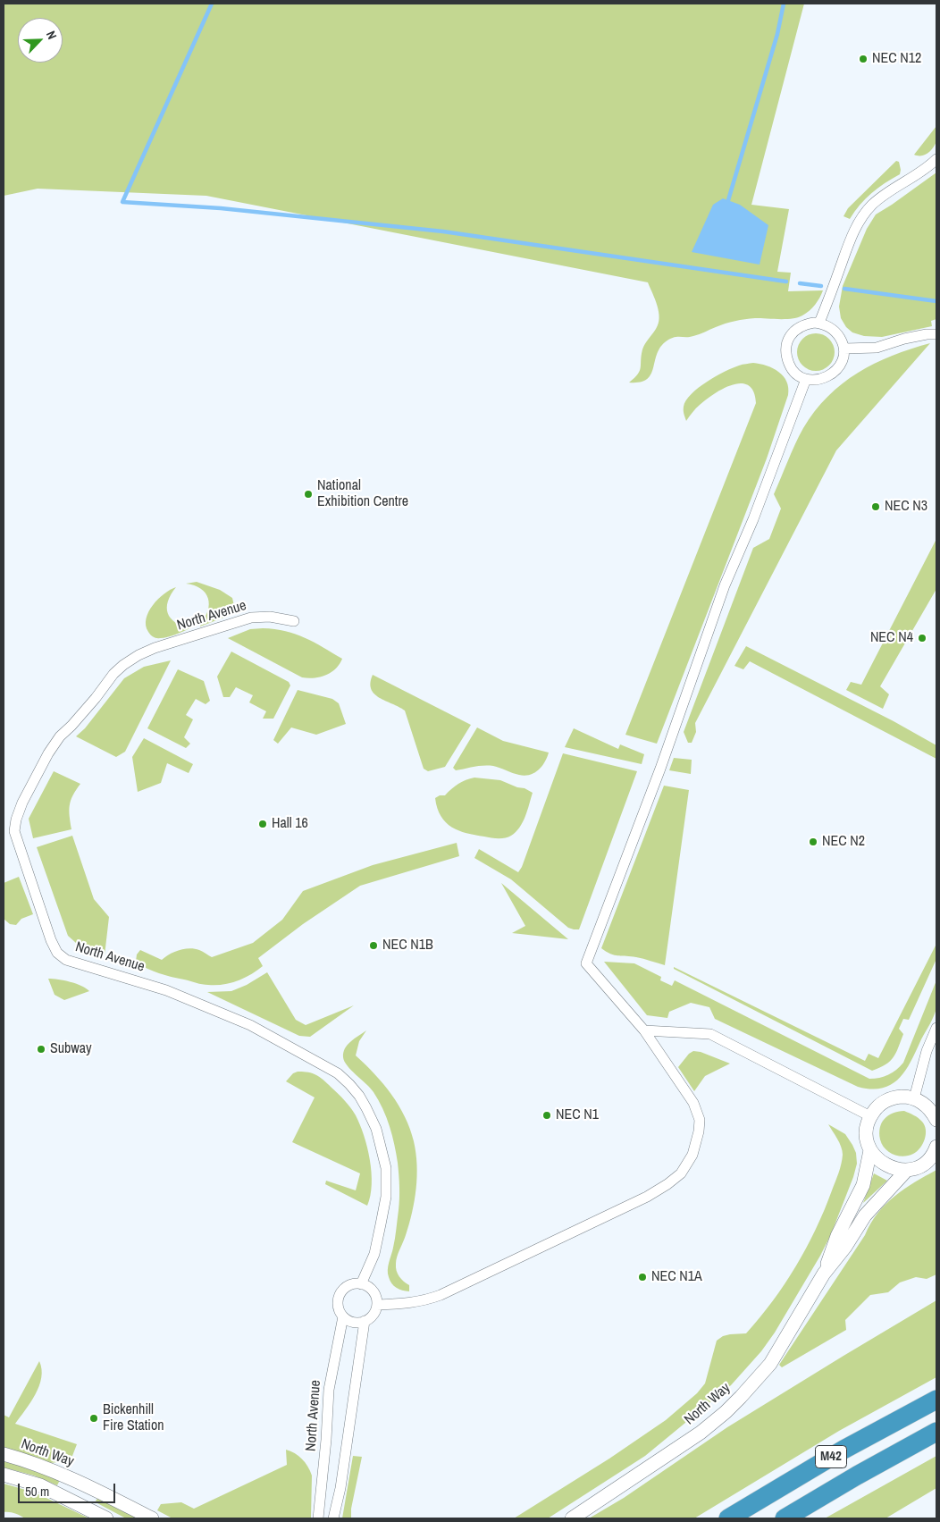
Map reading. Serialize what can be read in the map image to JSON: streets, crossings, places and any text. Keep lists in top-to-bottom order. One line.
{"streets":{"highway":["M42"],"street":["North Avenue","North Way"]},"places":["NEC N12","National Exhibition Centre","NEC N3","NEC N4","Hall 16","NEC N2","NEC N1B","Subway","NEC N1","NEC N1A","Bickenhill Fire Station"],"scale_bar":"50 m","north":"top right"}
